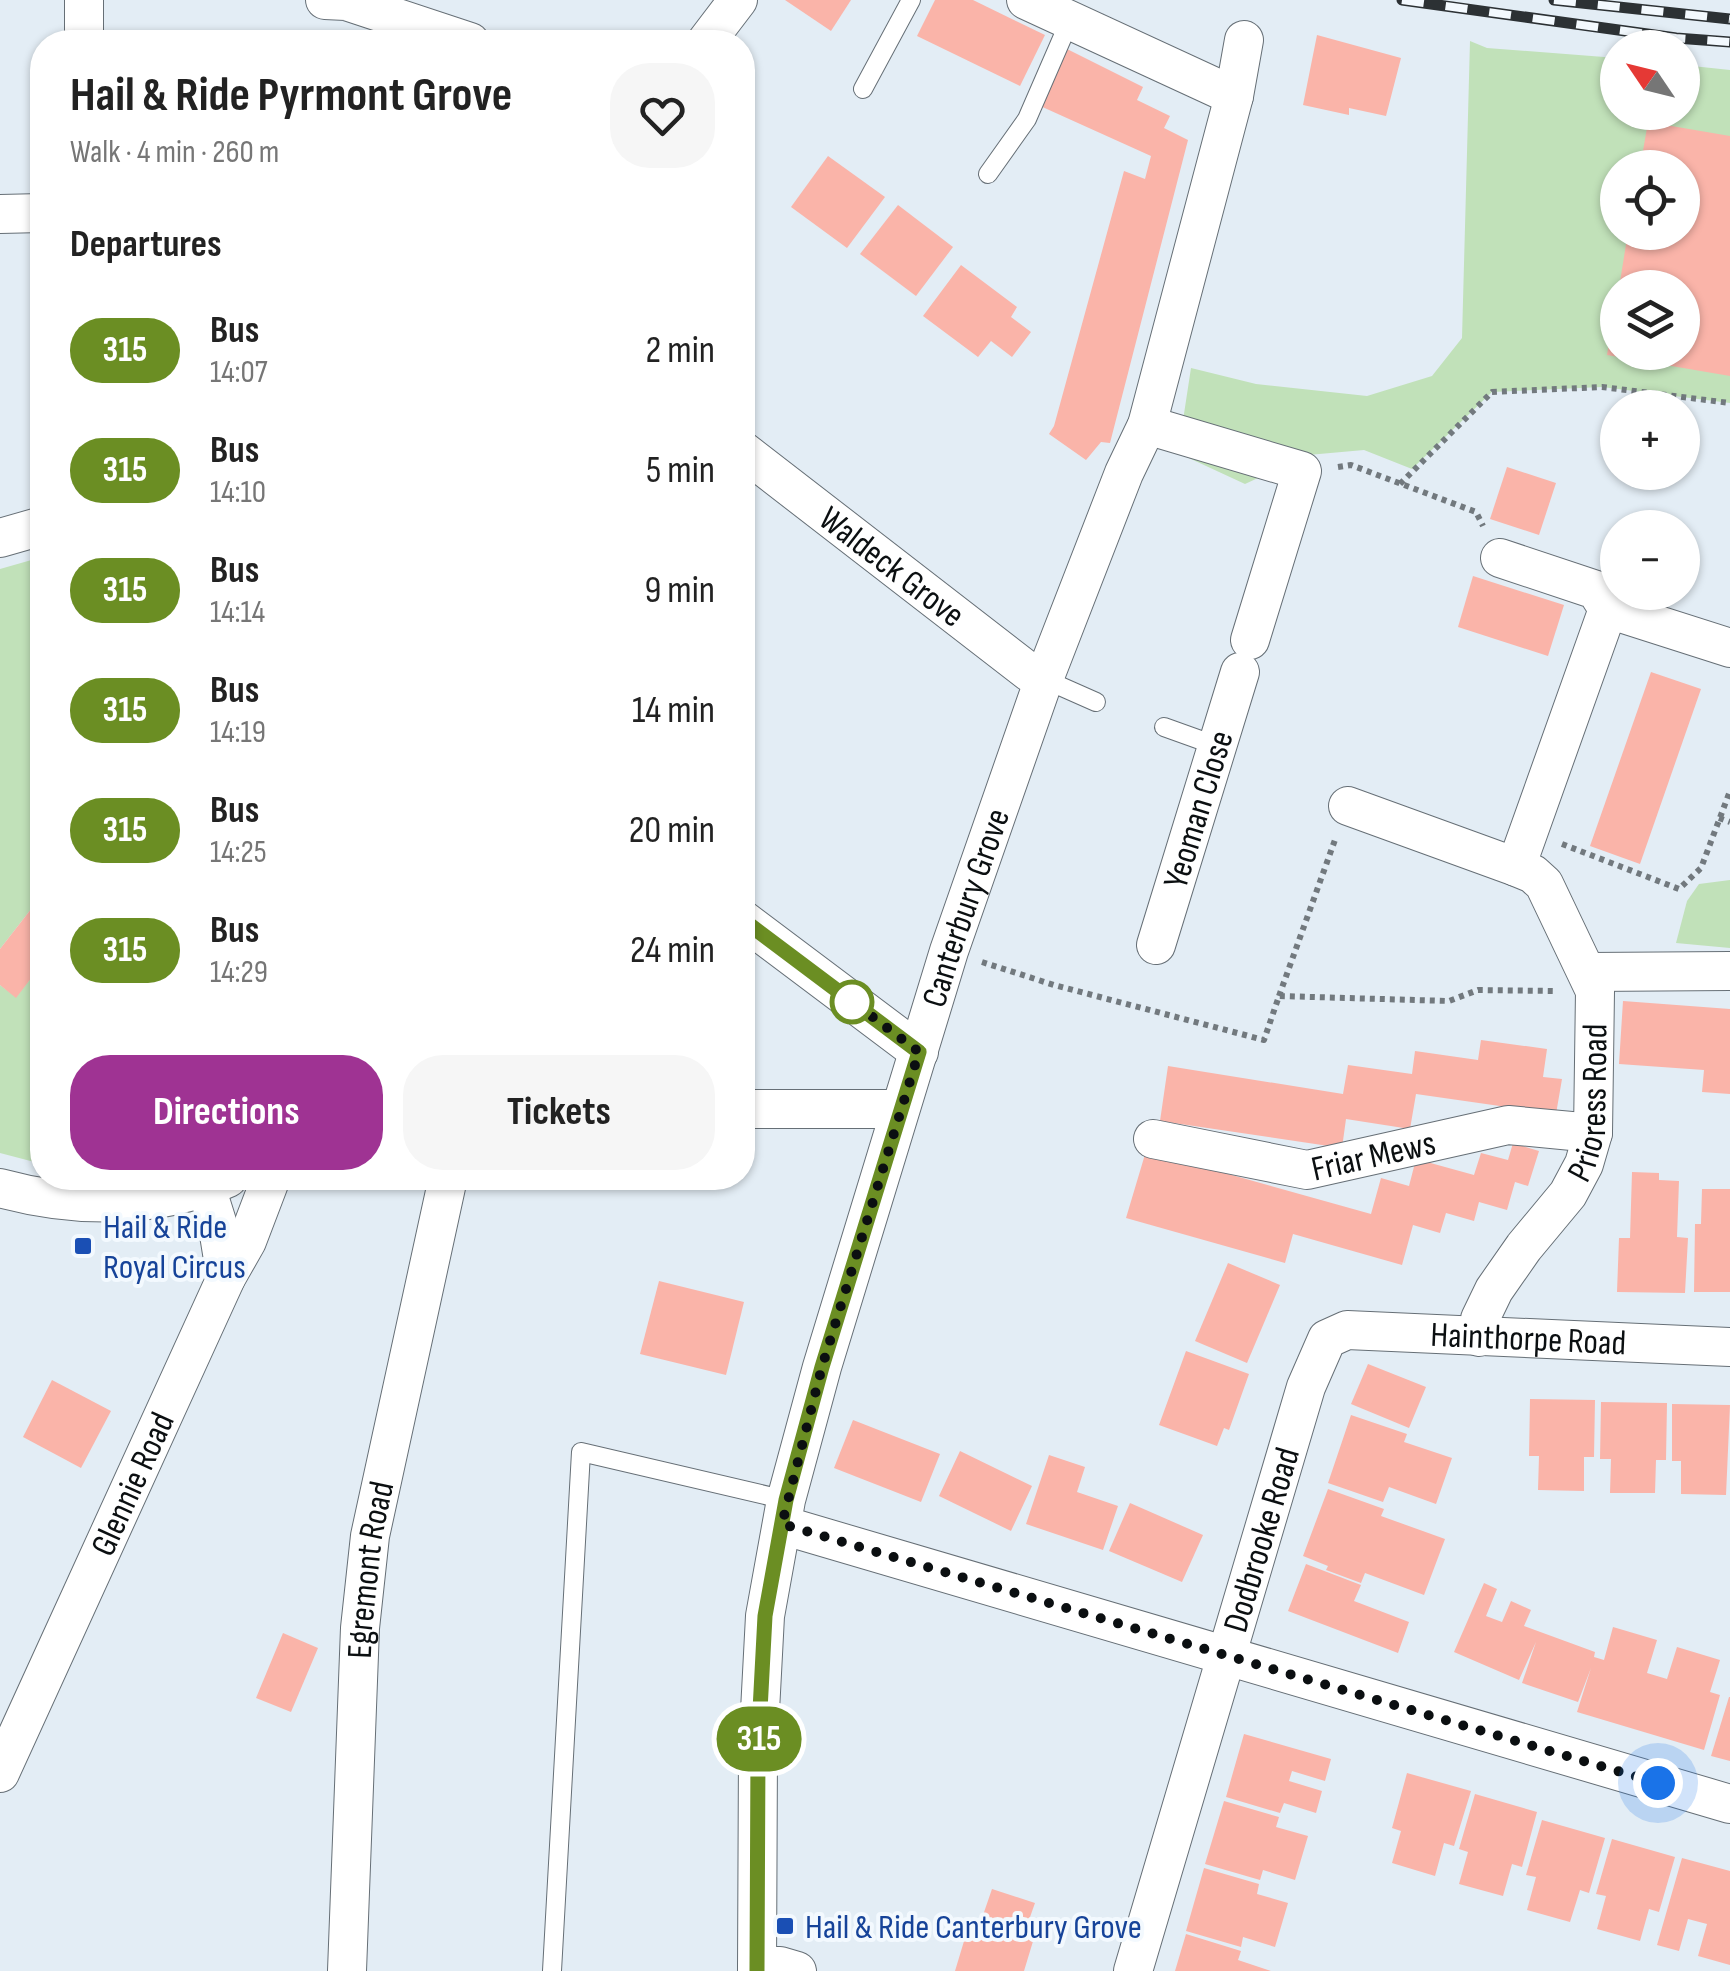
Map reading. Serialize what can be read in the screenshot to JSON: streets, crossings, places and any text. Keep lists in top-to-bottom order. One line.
{"streets":{"street":["Waldeck Grove","Yeoman Close","Canterbury Grove","Prioress Road","Friar Mews","Hainthorpe Road","Glennie Road","Dodbrooke Road","Egremont Road"]},"crossings":[["Waldeck Grove","Canterbury Grove"],["Prioress Road","Friar Mews"],["Prioress Road","Hainthorpe Road"],["Hainthorpe Road","Dodbrooke Road"]],"places":{"transit":["Hail & Ride Royal Circus","Hail & Ride Canterbury Grove"]},"lines":["bus line 315"],"north":"top left","page":{"on_map":"315","map_buttons":["+","−"],"heading":[["Hail & Ride Pyrmont Grove","Walk · 4 min · 260 m"],"Departures"],"list":[{"mark":"315","name":"Bus","note":"14:07","value":"2 min"},{"mark":"315","name":"Bus","note":"14:10","value":"5 min"},{"mark":"315","name":"Bus","note":"14:14","value":"9 min"},{"mark":"315","name":"Bus","note":"14:19","value":"14 min"},{"mark":"315","name":"Bus","note":"14:25","value":"20 min"},{"mark":"315","name":"Bus","note":"14:29","value":"24 min"}],"buttons":["Directions","Tickets"]}}
